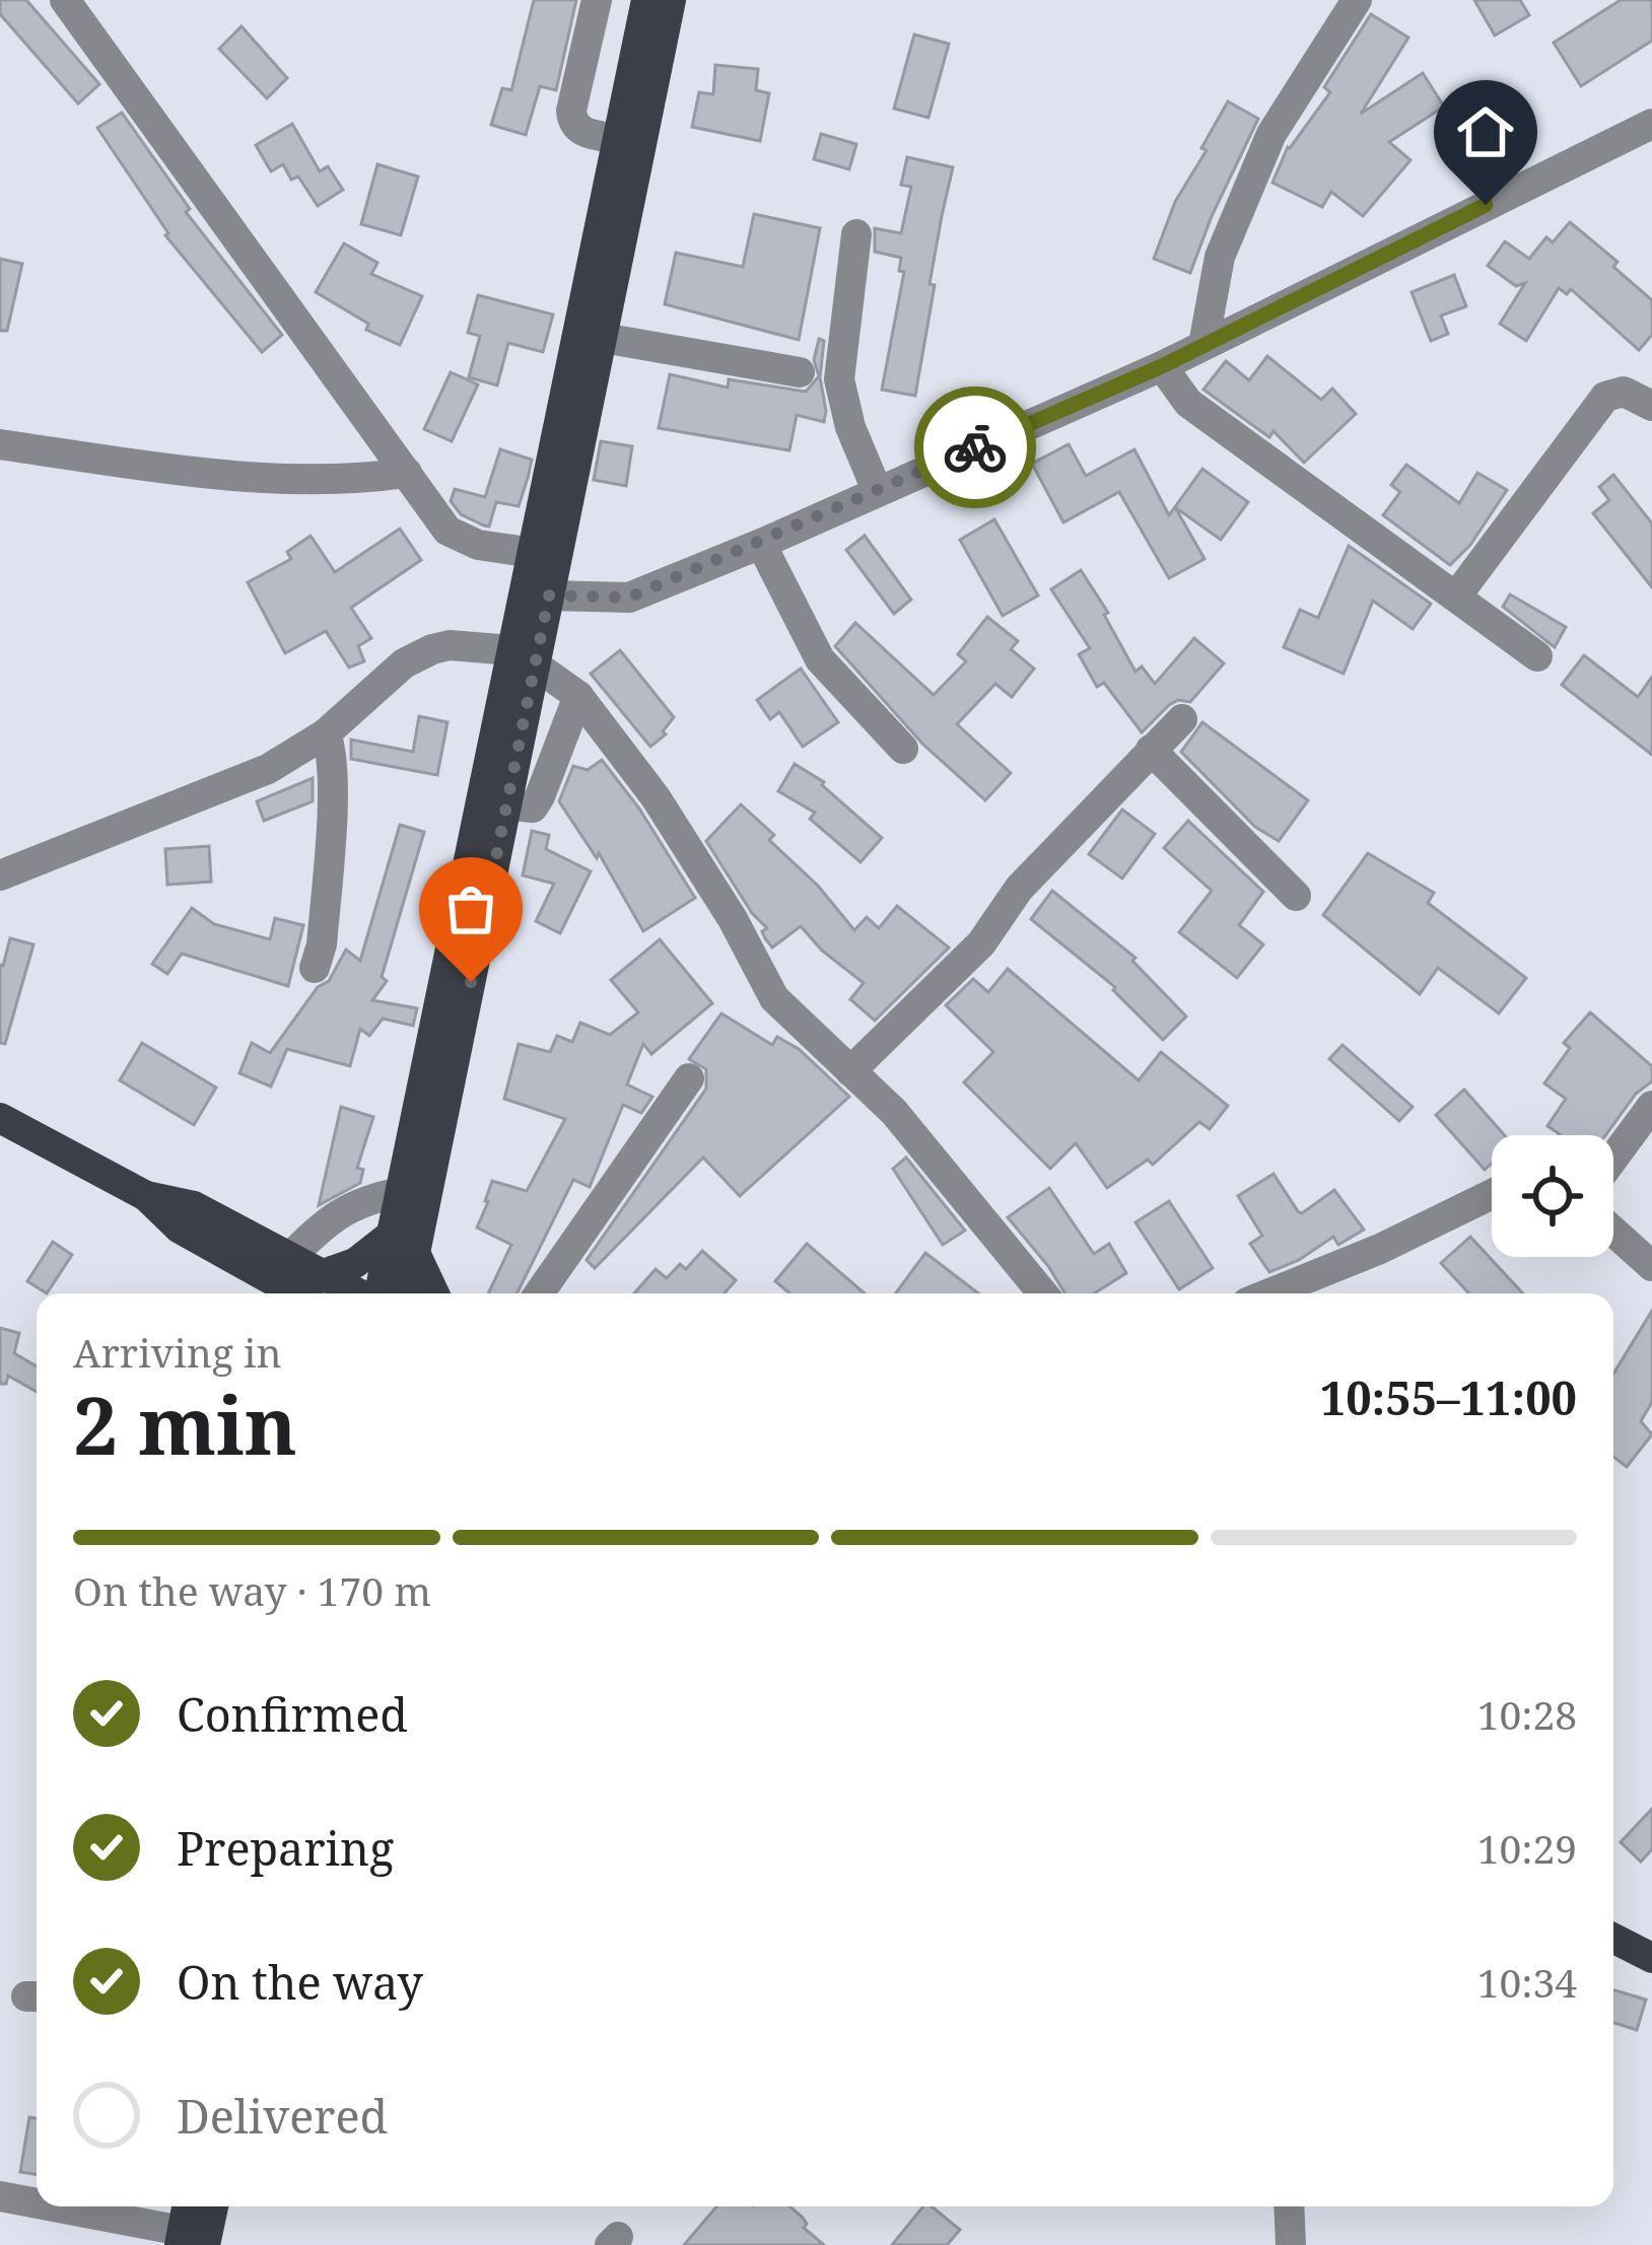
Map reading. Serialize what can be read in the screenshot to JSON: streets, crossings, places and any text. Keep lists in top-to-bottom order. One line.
{"page":{"heading":["2 min","Arriving in","10:55–11:00"],"bar":"On the way · 170 m","list":[["Confirmed","10:28"],["Preparing","10:29"],["On the way","10:34"],"Delivered"]}}
